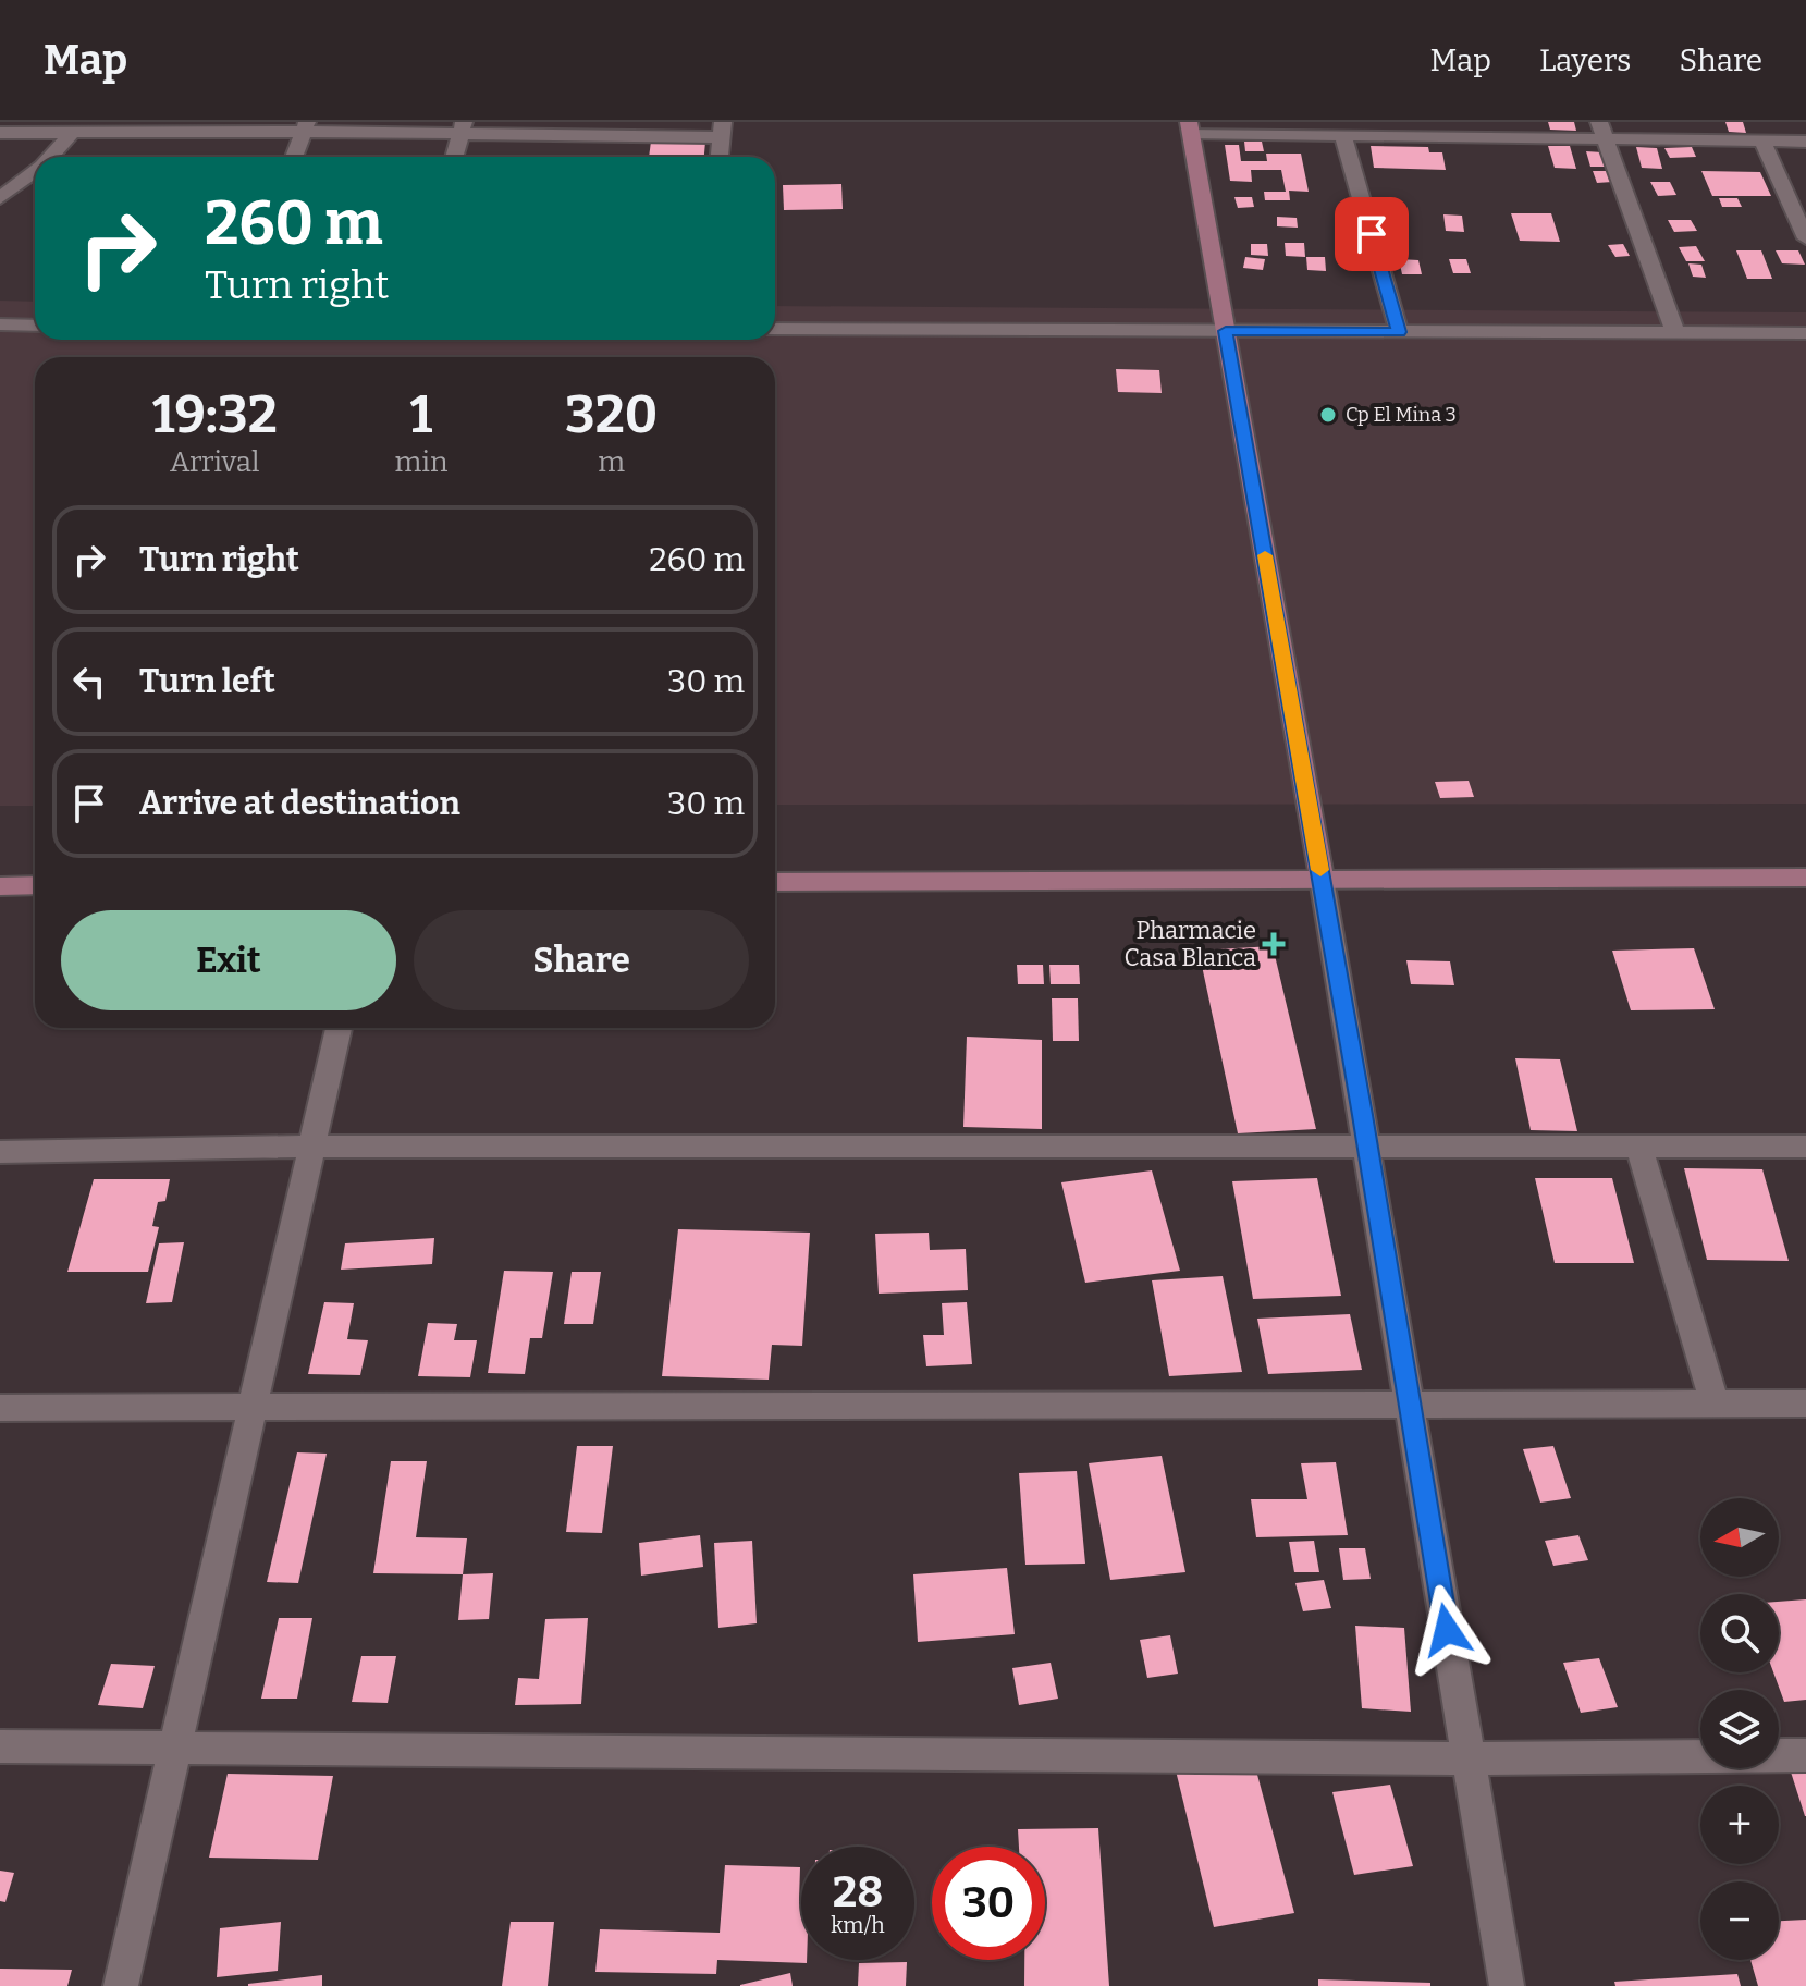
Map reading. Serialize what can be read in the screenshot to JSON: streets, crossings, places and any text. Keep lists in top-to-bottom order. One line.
{"places":{"other":["Cp El Mina 3"],"health":["Pharmacie Casa Blanca"]},"north":"left","page":{"header":"Map","nav":["Map","Layers","Share"],"turn":["260 m","Turn right"],"eta":["19:32","Arrival","1","min","320","m"],"list":[{"name":"Turn right","value":"260 m"},{"name":"Turn left","value":"30 m"},{"name":"Arrive at destination","value":"30 m"}],"buttons":["Exit","Share"],"map_buttons":["+","−"],"speed":"28 km/h","limit":"30"}}
